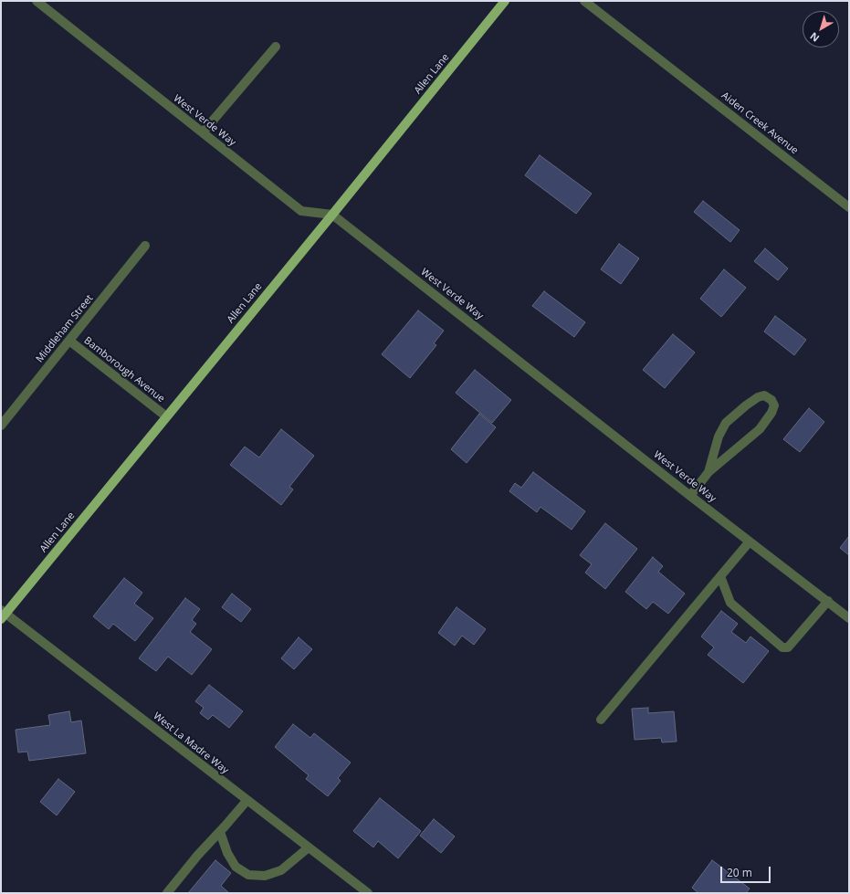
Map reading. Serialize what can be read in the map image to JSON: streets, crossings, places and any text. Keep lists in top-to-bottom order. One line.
{"streets":{"main road":["Allen Lane"],"street":["West Verde Way","Aiden Creek Avenue","Middleham Street","Bamborough Avenue","West La Madre Way"]},"crossings":[["Allen Lane","West Verde Way"],["Allen Lane","Bamborough Avenue"],["Allen Lane","West La Madre Way"],["Middleham Street","Bamborough Avenue"]],"scale_bar":"20 m","north":"bottom left"}
